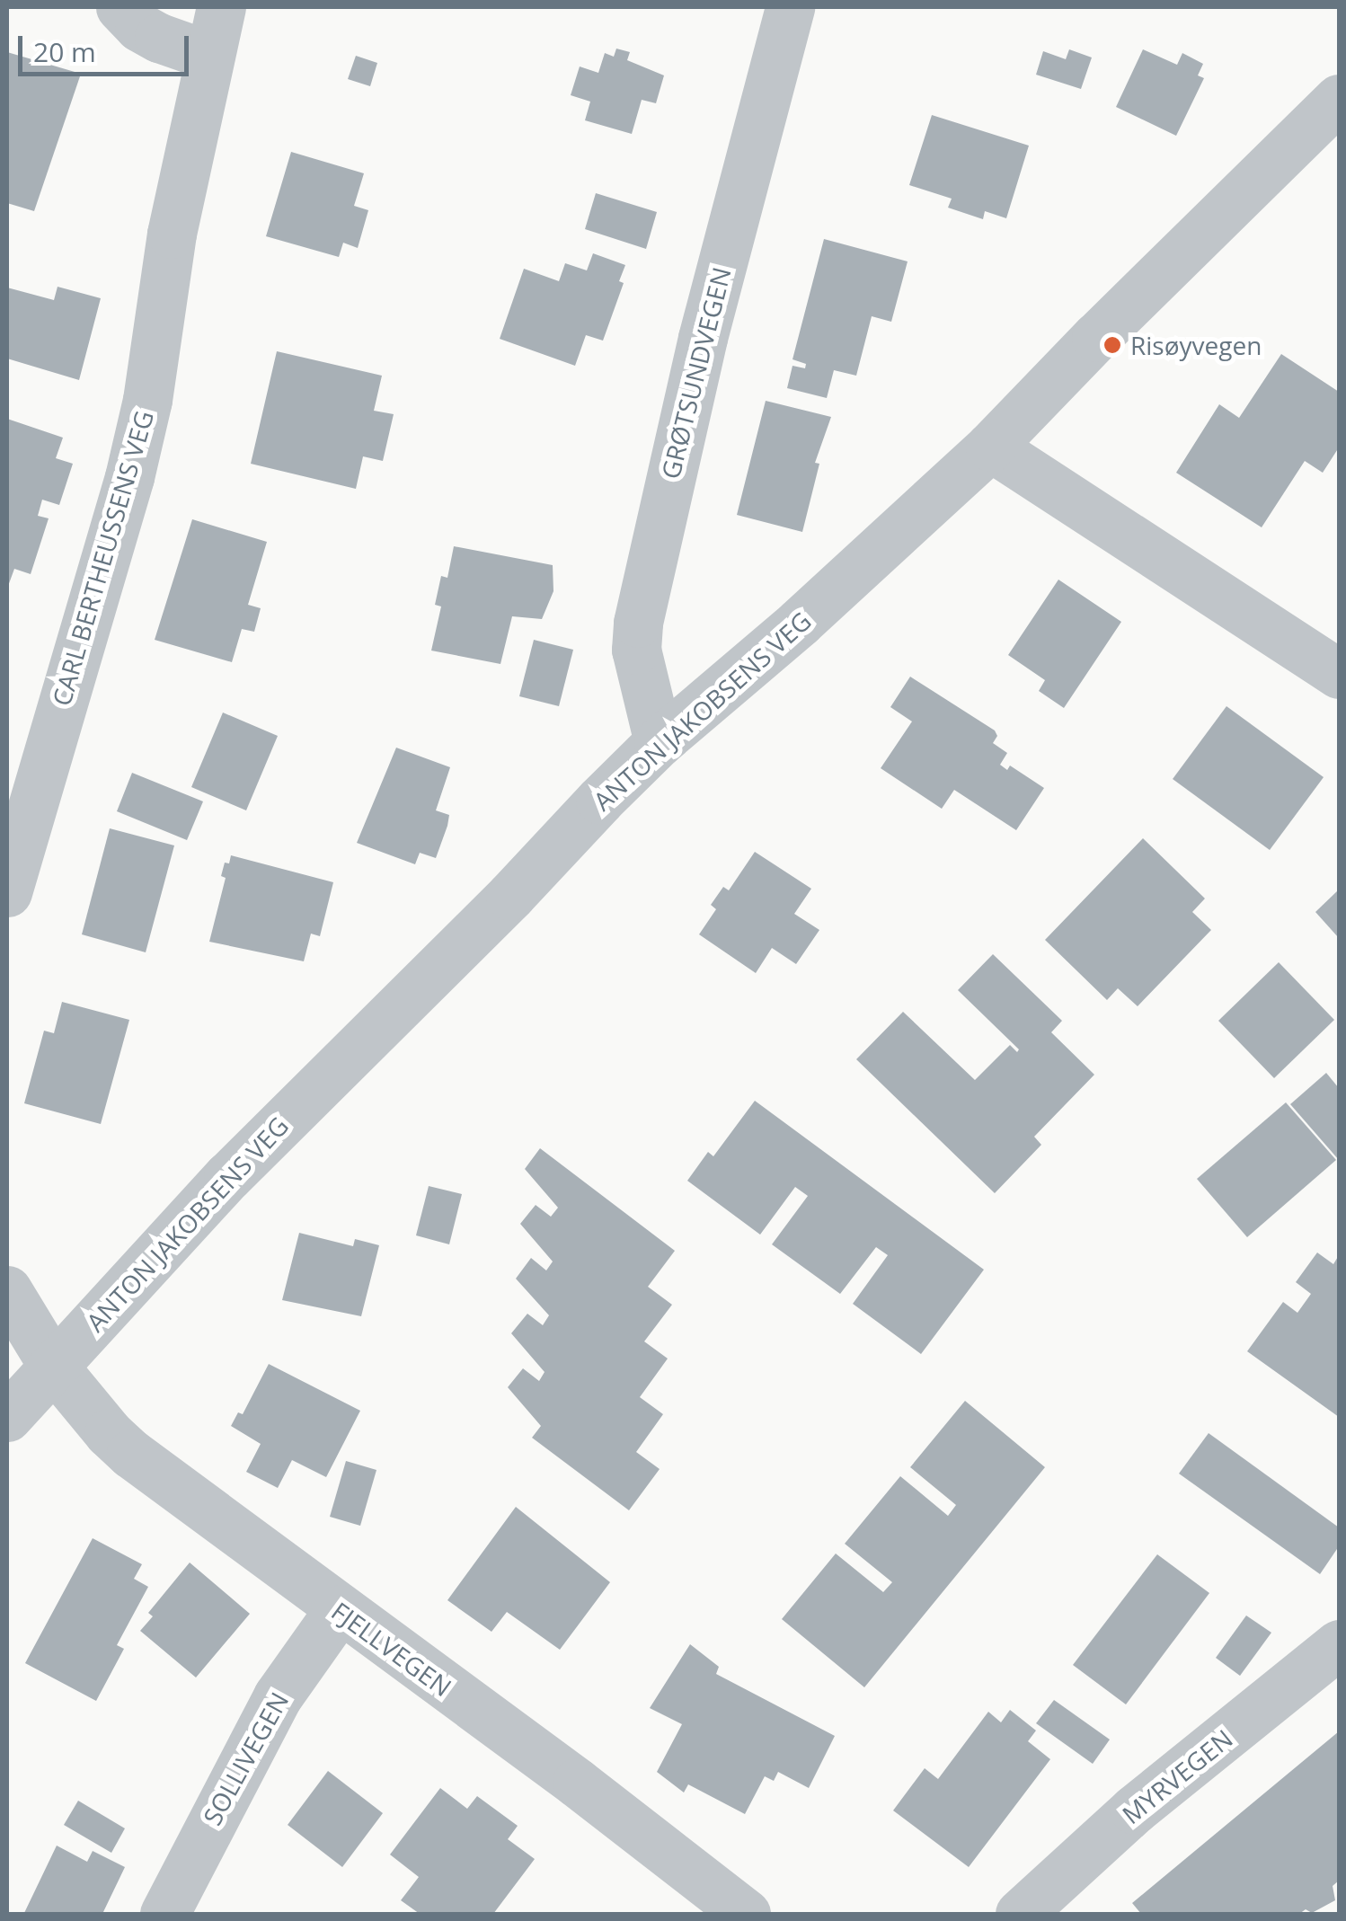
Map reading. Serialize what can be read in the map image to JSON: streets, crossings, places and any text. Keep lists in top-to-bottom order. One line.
{"streets":{"street":["GRØTSUNDVEGEN","CARL BERTHEUSSENS VEG","ANTON JAKOBSENS VEG","FJELLVEGEN","SOLLIVEGEN","MYRVEGEN"]},"crossings":[["GRØTSUNDVEGEN","ANTON JAKOBSENS VEG"],["ANTON JAKOBSENS VEG","FJELLVEGEN"],["FJELLVEGEN","SOLLIVEGEN"]],"places":["Risøyvegen"],"scale_bar":"20 m"}
